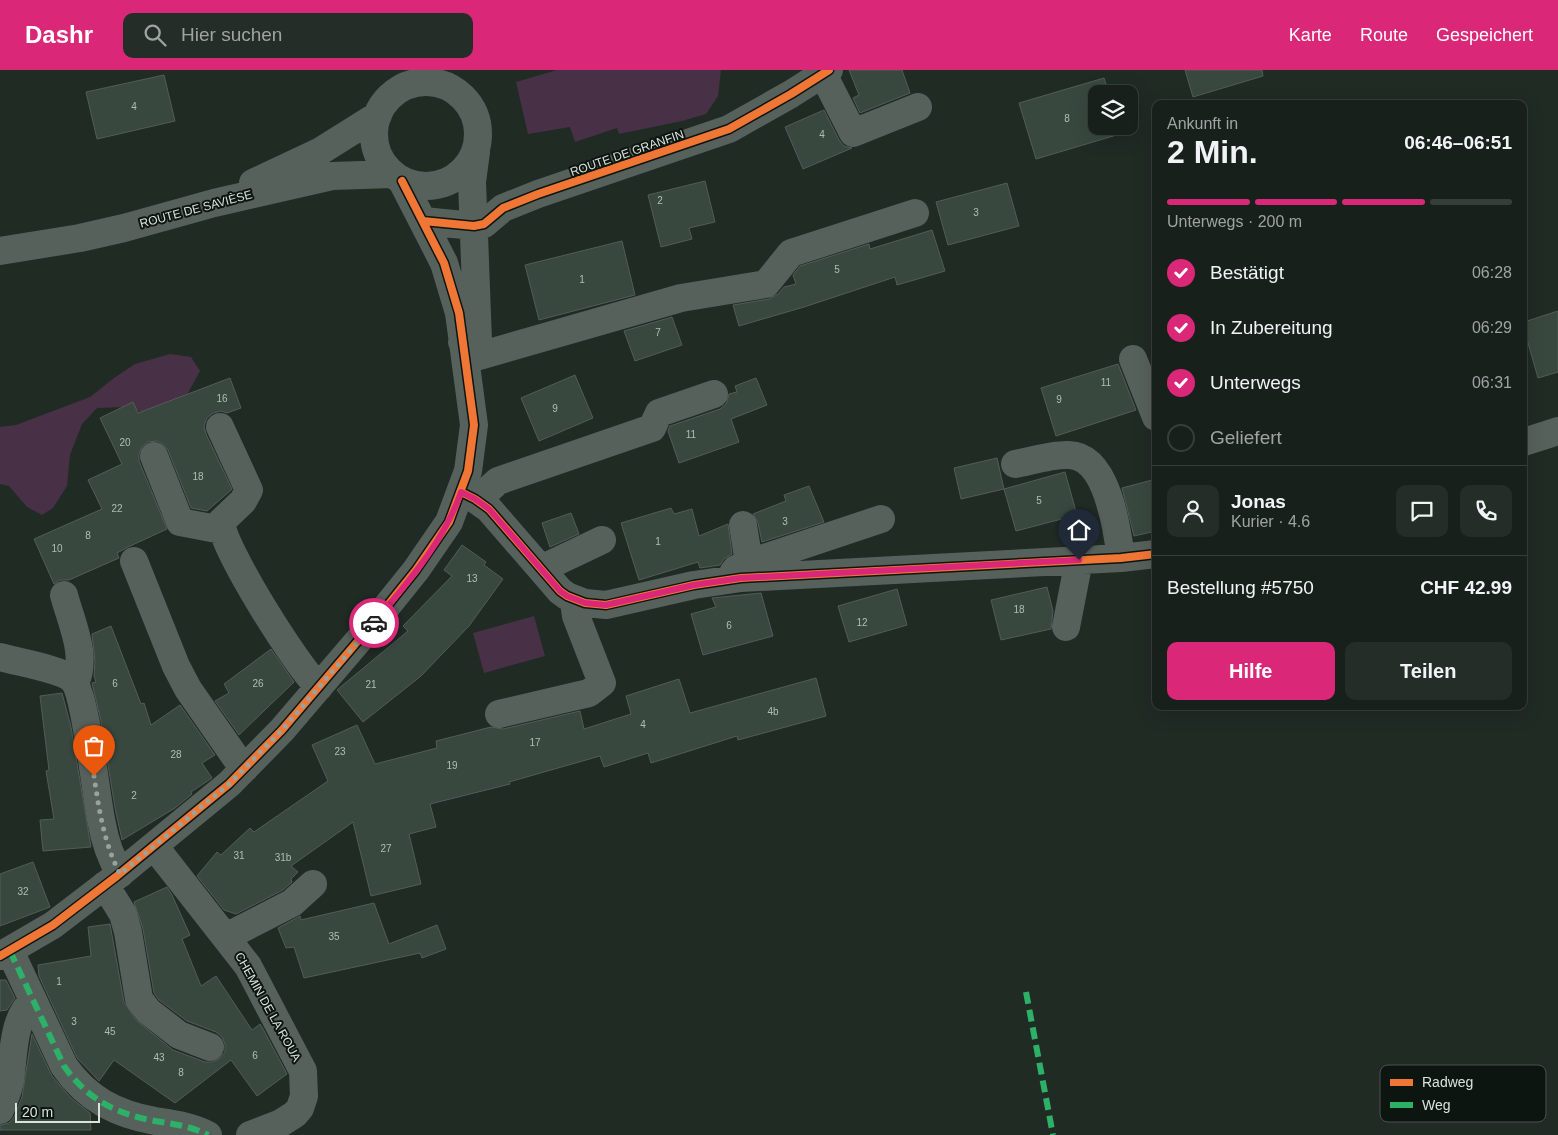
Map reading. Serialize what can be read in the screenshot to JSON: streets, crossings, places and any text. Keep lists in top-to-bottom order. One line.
{"streets":{"street":["ROUTE DE GRANFIN","ROUTE DE SAVIÈSE","CHEMIN DE LA ROUA"]},"house_numbers":["4","8","4","2","3","5","1","7","11","16","9","9","11","20","18","5","22","3","8","1","10","13","18","12","6","6","26","21","4b","4","17","23","28","19","2","27","31","31b","32","35","1","3","45","6","43","8"],"legend":["Radweg","Weg"],"scale_bar":"20 m","page":{"header":"Dashr","search":"Hier suchen","nav":["Karte","Route","Gespeichert"],"heading":["2 Min.","Ankunft in","06:46–06:51"],"panel":["Jonas","Kurier · 4.6","Bestellung #5750","CHF 42.99"],"bar":"Unterwegs · 200 m","list":[["Bestätigt","06:28"],["In Zubereitung","06:29"],["Unterwegs","06:31"],"Geliefert"],"buttons":["Hilfe","Teilen"],"scale":"20 m"}}
